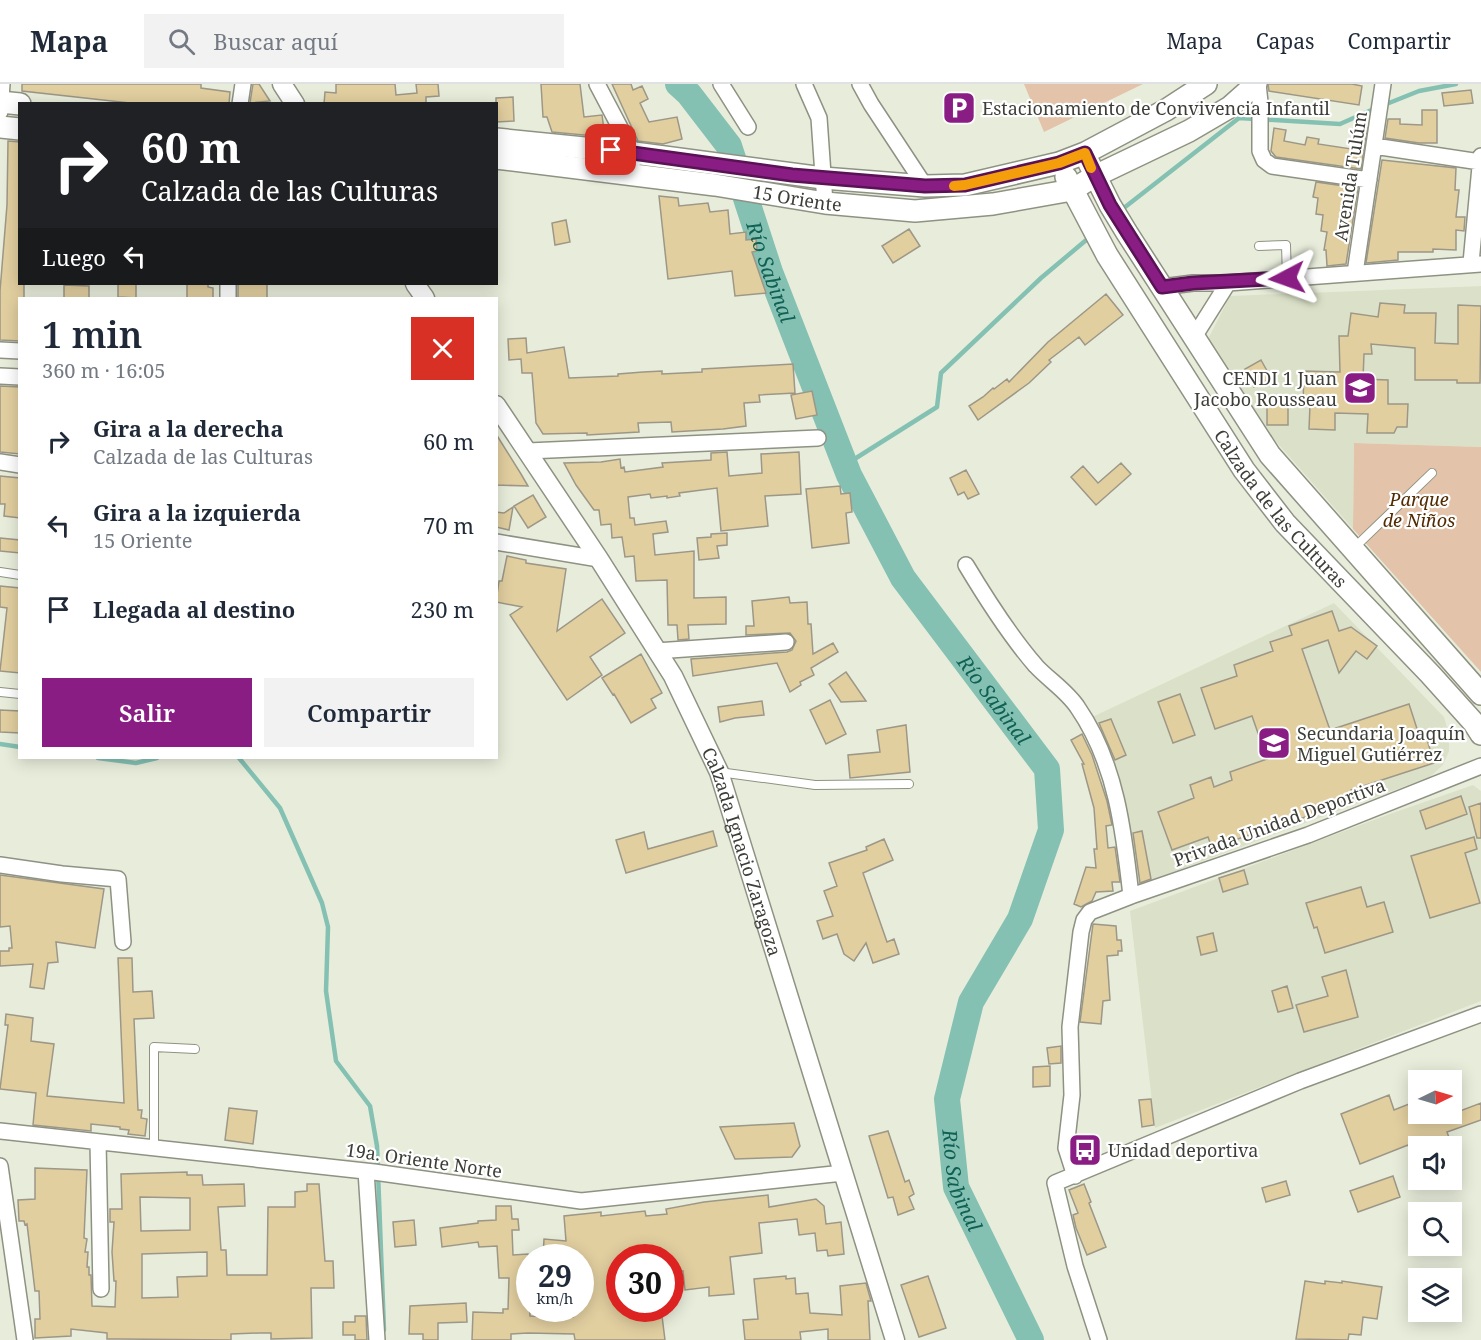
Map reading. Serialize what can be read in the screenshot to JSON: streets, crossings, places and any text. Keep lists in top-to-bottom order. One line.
{"streets":{"main road":["15 Oriente","Calzada de las Culturas"],"street":["Avenida Tulúm","Privada Unidad Deportiva","Calzada Ignacio Zaragoza","19a. Oriente Norte"]},"crossings":[["15 Oriente","Calzada de las Culturas"],["Calzada Ignacio Zaragoza","19a. Oriente Norte"]],"water":["Río Sabinal"],"parks":["Parque de Niños"],"places":{"parking":["Estacionamiento de Convivencia Infantil"],"school or university":["CENDI 1 Juan Jacobo Rousseau","Secundaria Joaquín Miguel Gutiérrez"],"bus stop":["Unidad deportiva"]},"north":"right","page":{"header":"Mapa","search":"Buscar aquí","nav":["Mapa","Capas","Compartir"],"turn":["60 m","Calzada de las Culturas"],"then":"Luego","heading":["1 min","360 m · 16:05"],"list":[{"name":"Gira a la derecha","note":"Calzada de las Culturas","value":"60 m"},{"name":"Gira a la izquierda","note":"15 Oriente","value":"70 m"},{"name":"Llegada al destino","value":"230 m"}],"buttons":["Salir","Compartir"],"speed":"29 km/h","limit":"30"}}
